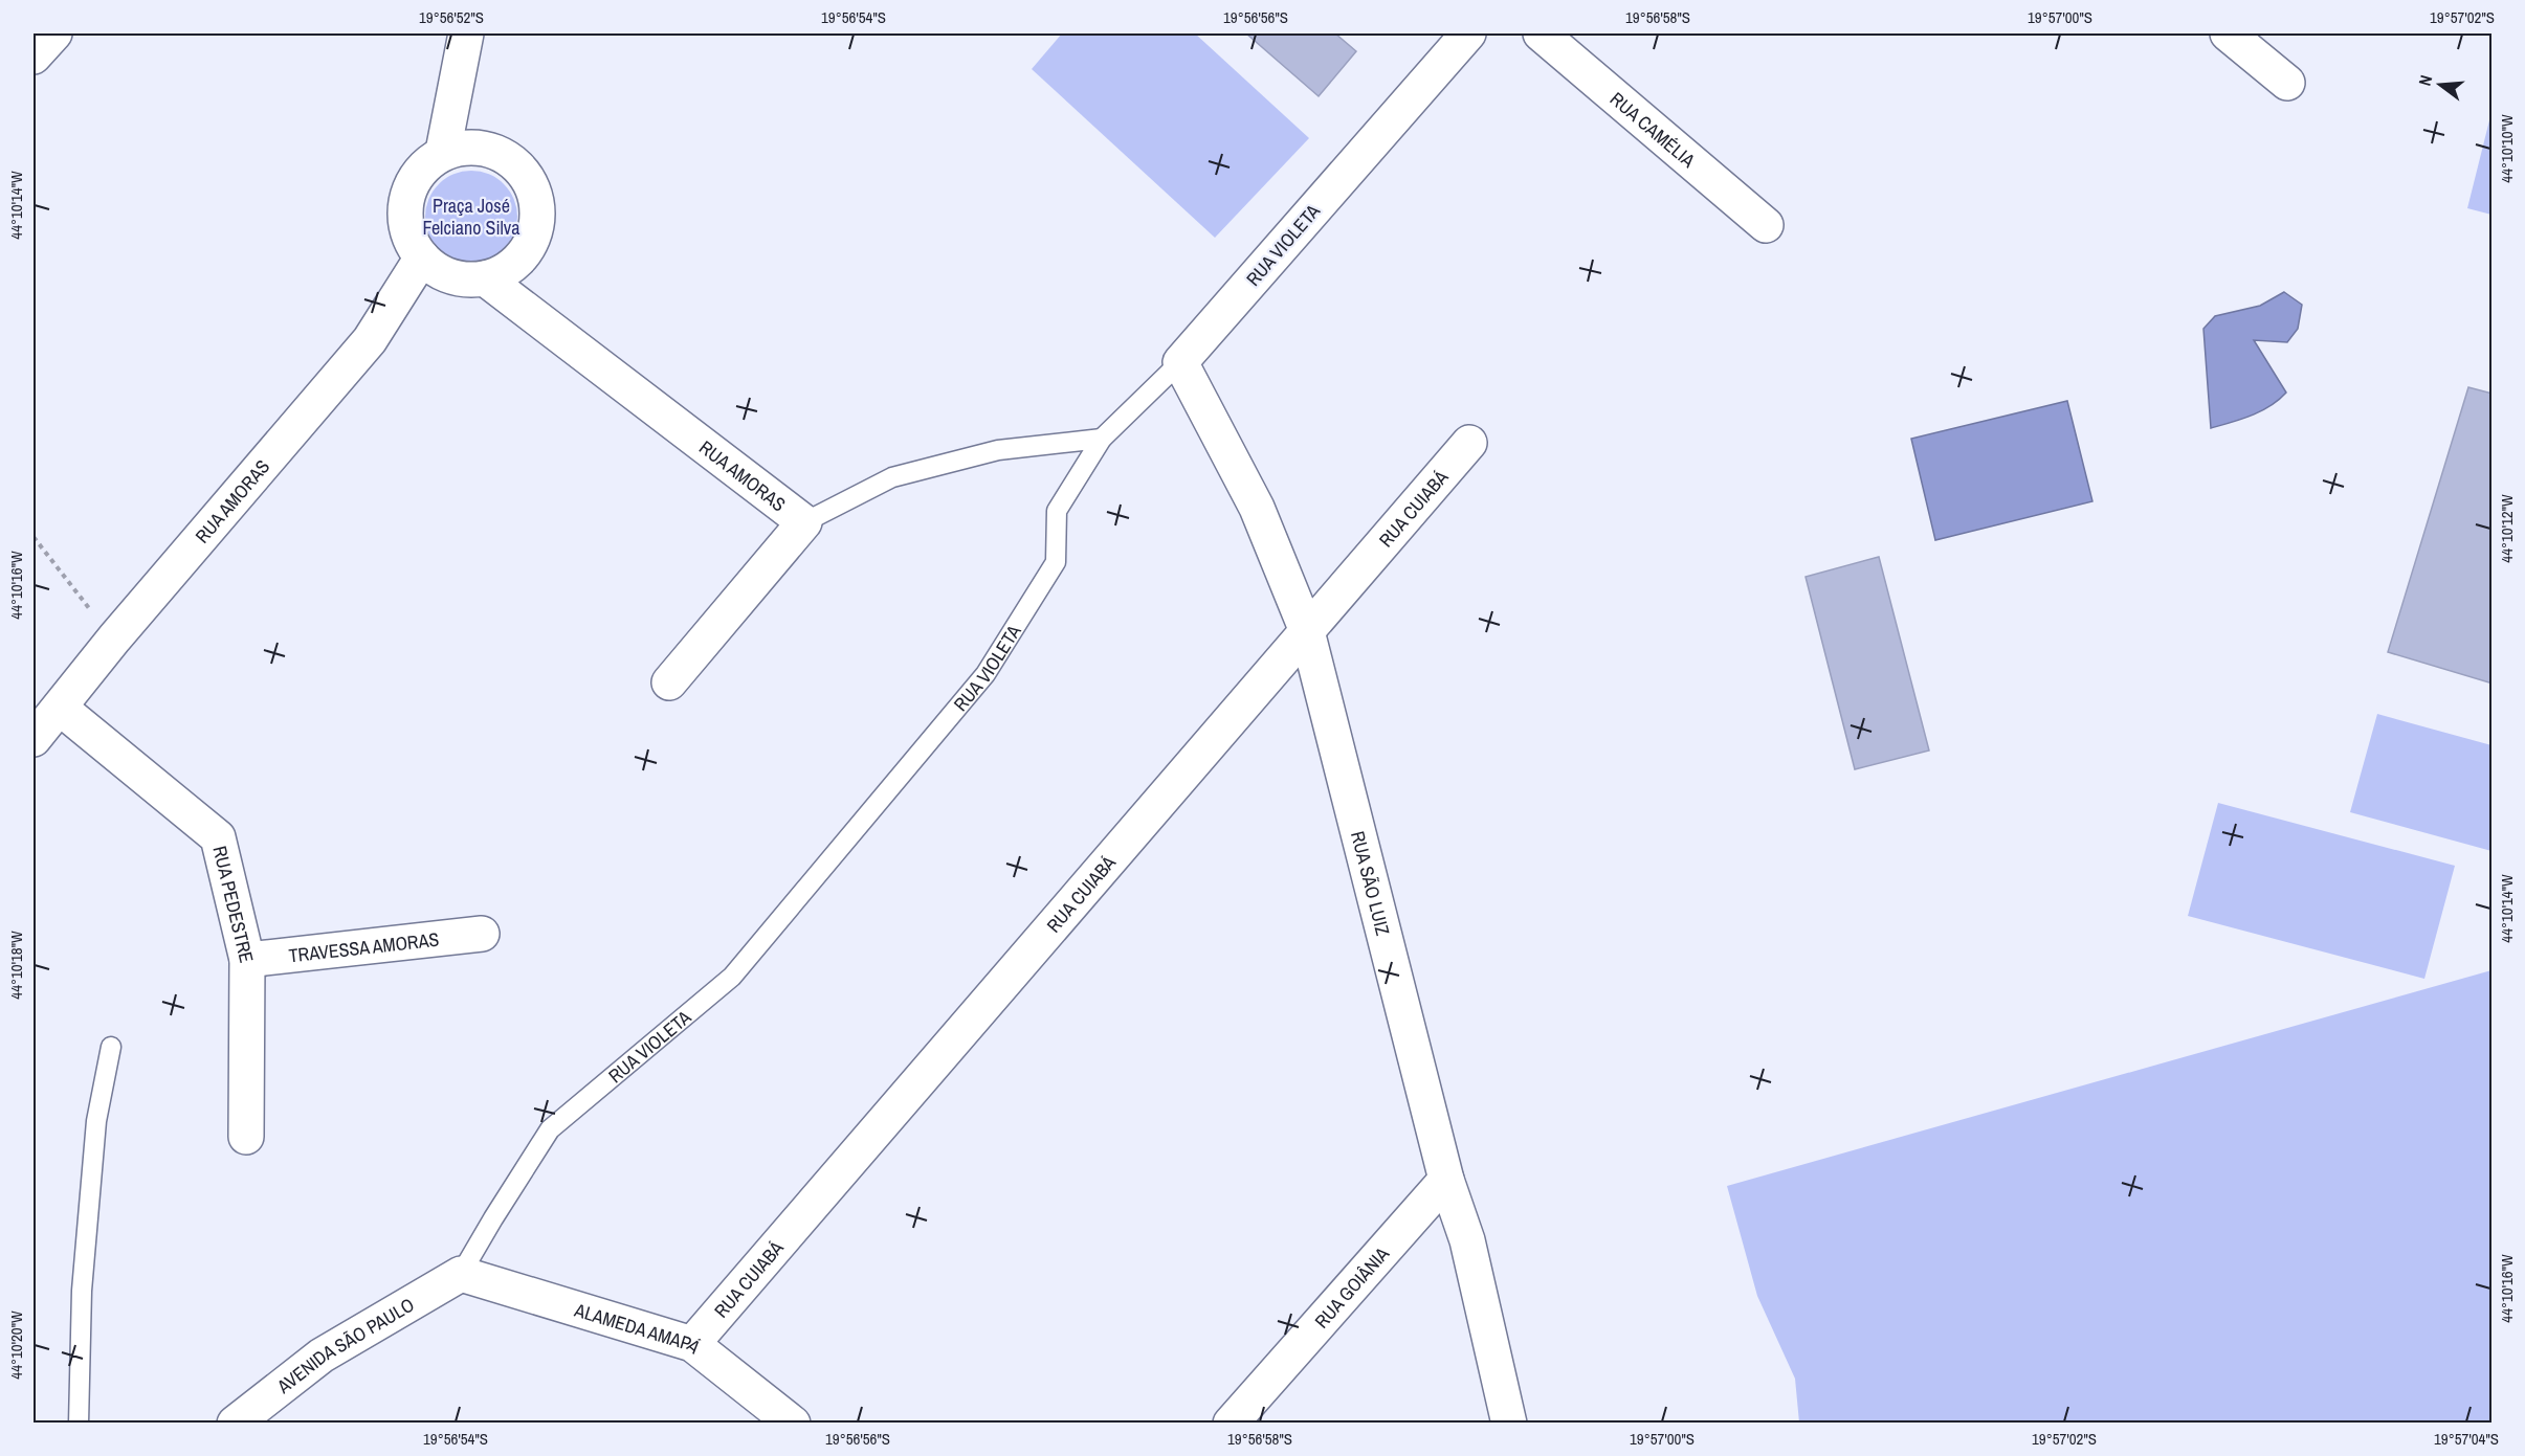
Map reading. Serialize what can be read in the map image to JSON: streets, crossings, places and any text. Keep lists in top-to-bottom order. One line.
{"streets":{"street":["RUA CAMÉLIA","RUA VIOLETA","RUA AMORAS","RUA CUIABÁ","RUA SÃO LUIZ","RUA PEDESTRE","TRAVESSA AMORAS","RUA GOIÂNIA","ALAMEDA AMAPÁ","AVENIDA SÃO PAULO"]},"crossings":[["RUA VIOLETA","RUA SÃO LUIZ"],["RUA VIOLETA","ALAMEDA AMAPÁ"],["RUA VIOLETA","AVENIDA SÃO PAULO"],["RUA AMORAS","RUA PEDESTRE"],["RUA CUIABÁ","RUA SÃO LUIZ"],["RUA CUIABÁ","ALAMEDA AMAPÁ"],["RUA SÃO LUIZ","RUA GOIÂNIA"],["RUA PEDESTRE","TRAVESSA AMORAS"],["ALAMEDA AMAPÁ","AVENIDA SÃO PAULO"]],"parks":["Praça José Felciano Silva"],"north":"left","coordinates":["19°56'52\"S","19°56'54\"S","19°56'56\"S","19°56'58\"S","19°57'00\"S","19°57'02\"S","44°10'10\"W","44°10'14\"W","44°10'12\"W","44°10'16\"W","44°10'18\"W","44°10'20\"W","19°57'04\"S"]}
